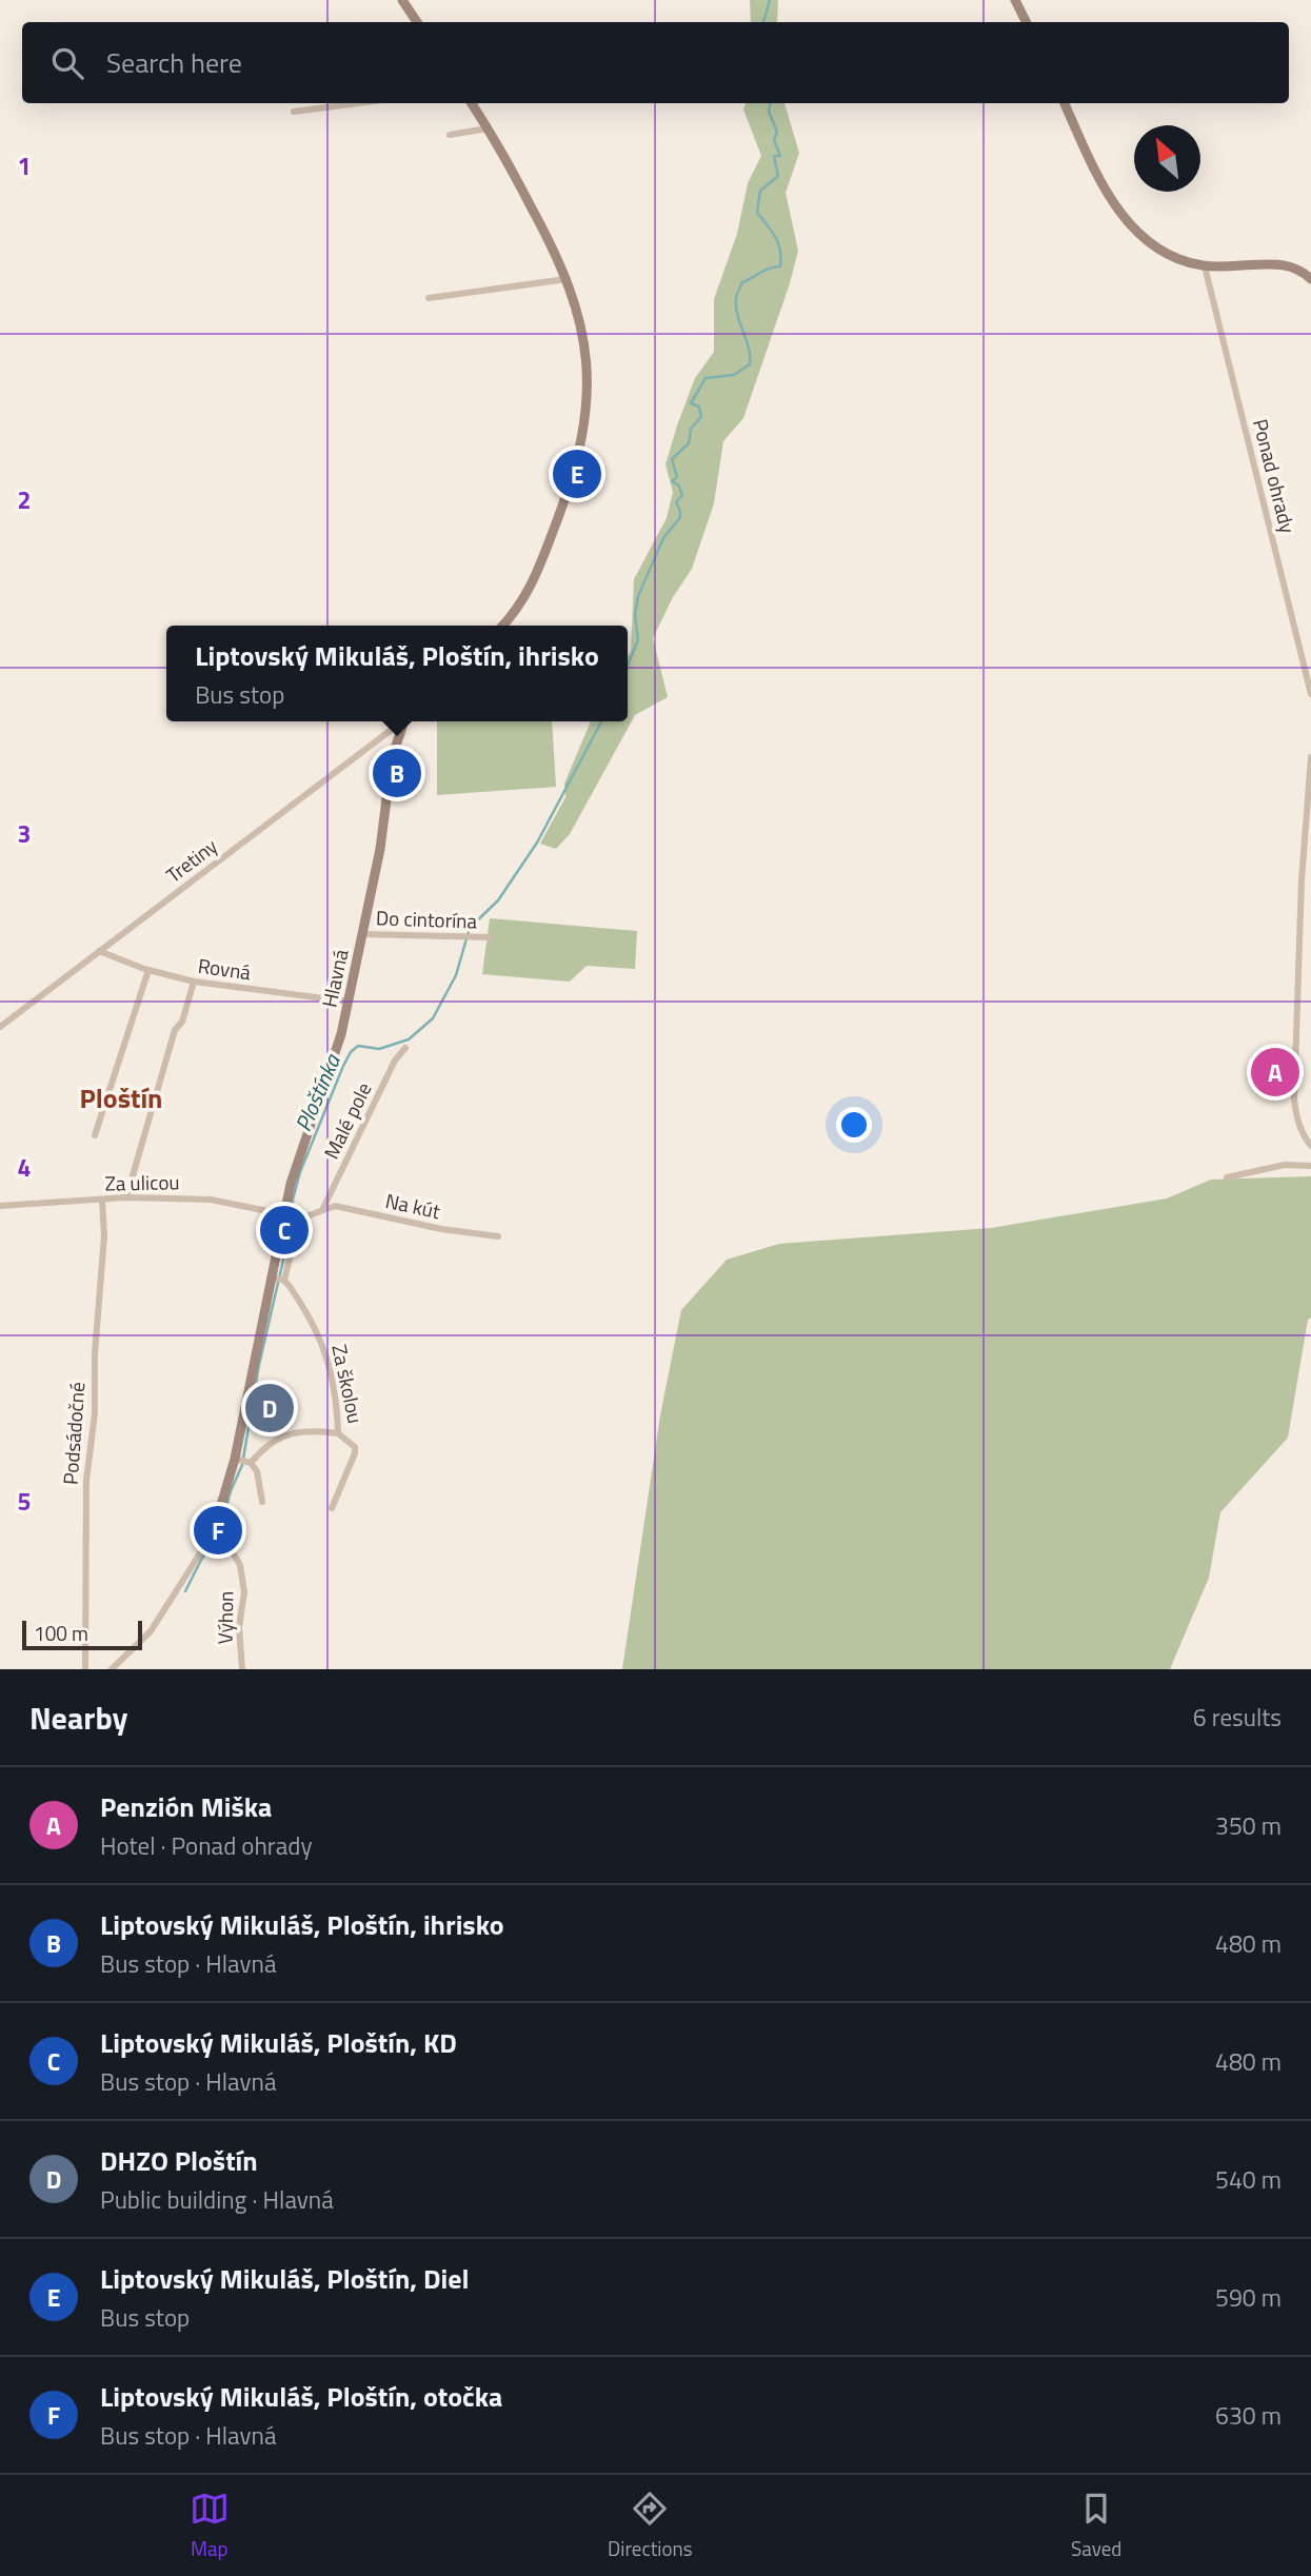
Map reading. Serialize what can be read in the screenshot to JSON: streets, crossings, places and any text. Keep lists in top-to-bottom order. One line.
{"streets":{"street":["Ponad ohrady","Tretiny","Do cintorína","Rovná","Hlavná","Malé pole","Za ulicou","Na kút","Za školou","Podsádočné","Výhon"]},"crossings":[["Tretiny","Rovná"],["Do cintorína","Hlavná"],["Rovná","Hlavná"],["Hlavná","Za ulicou"],["Hlavná","Na kút"],["Hlavná","Za školou"],["Malé pole","Na kút"],["Za ulicou","Na kút"],["Za ulicou","Podsádočné"]],"districts":["Ploštín"],"water":["Ploštínka"],"scale_bar":"100 m","north":"top left","page":{"search":"Search here","pins":["E","B","A","C","D","F"],"popup":["Liptovský Mikuláš, Ploštín, ihrisko","Bus stop"],"scale":"100 m","heading":["Nearby","6 results"],"list":[{"mark":"A","name":"Penzión Miška","note":"Hotel · Ponad ohrady","value":"350 m"},{"mark":"B","name":"Liptovský Mikuláš, Ploštín, ihrisko","note":"Bus stop · Hlavná","value":"480 m"},{"mark":"C","name":"Liptovský Mikuláš, Ploštín, KD","note":"Bus stop · Hlavná","value":"480 m"},{"mark":"D","name":"DHZO Ploštín","note":"Public building · Hlavná","value":"540 m"},{"mark":"E","name":"Liptovský Mikuláš, Ploštín, Diel","note":"Bus stop","value":"590 m"},{"mark":"F","name":"Liptovský Mikuláš, Ploštín, otočka","note":"Bus stop · Hlavná","value":"630 m"}],"nav":["Map","Directions","Saved"]},"grid":{"rows":["1","2","3","4","5"]}}
